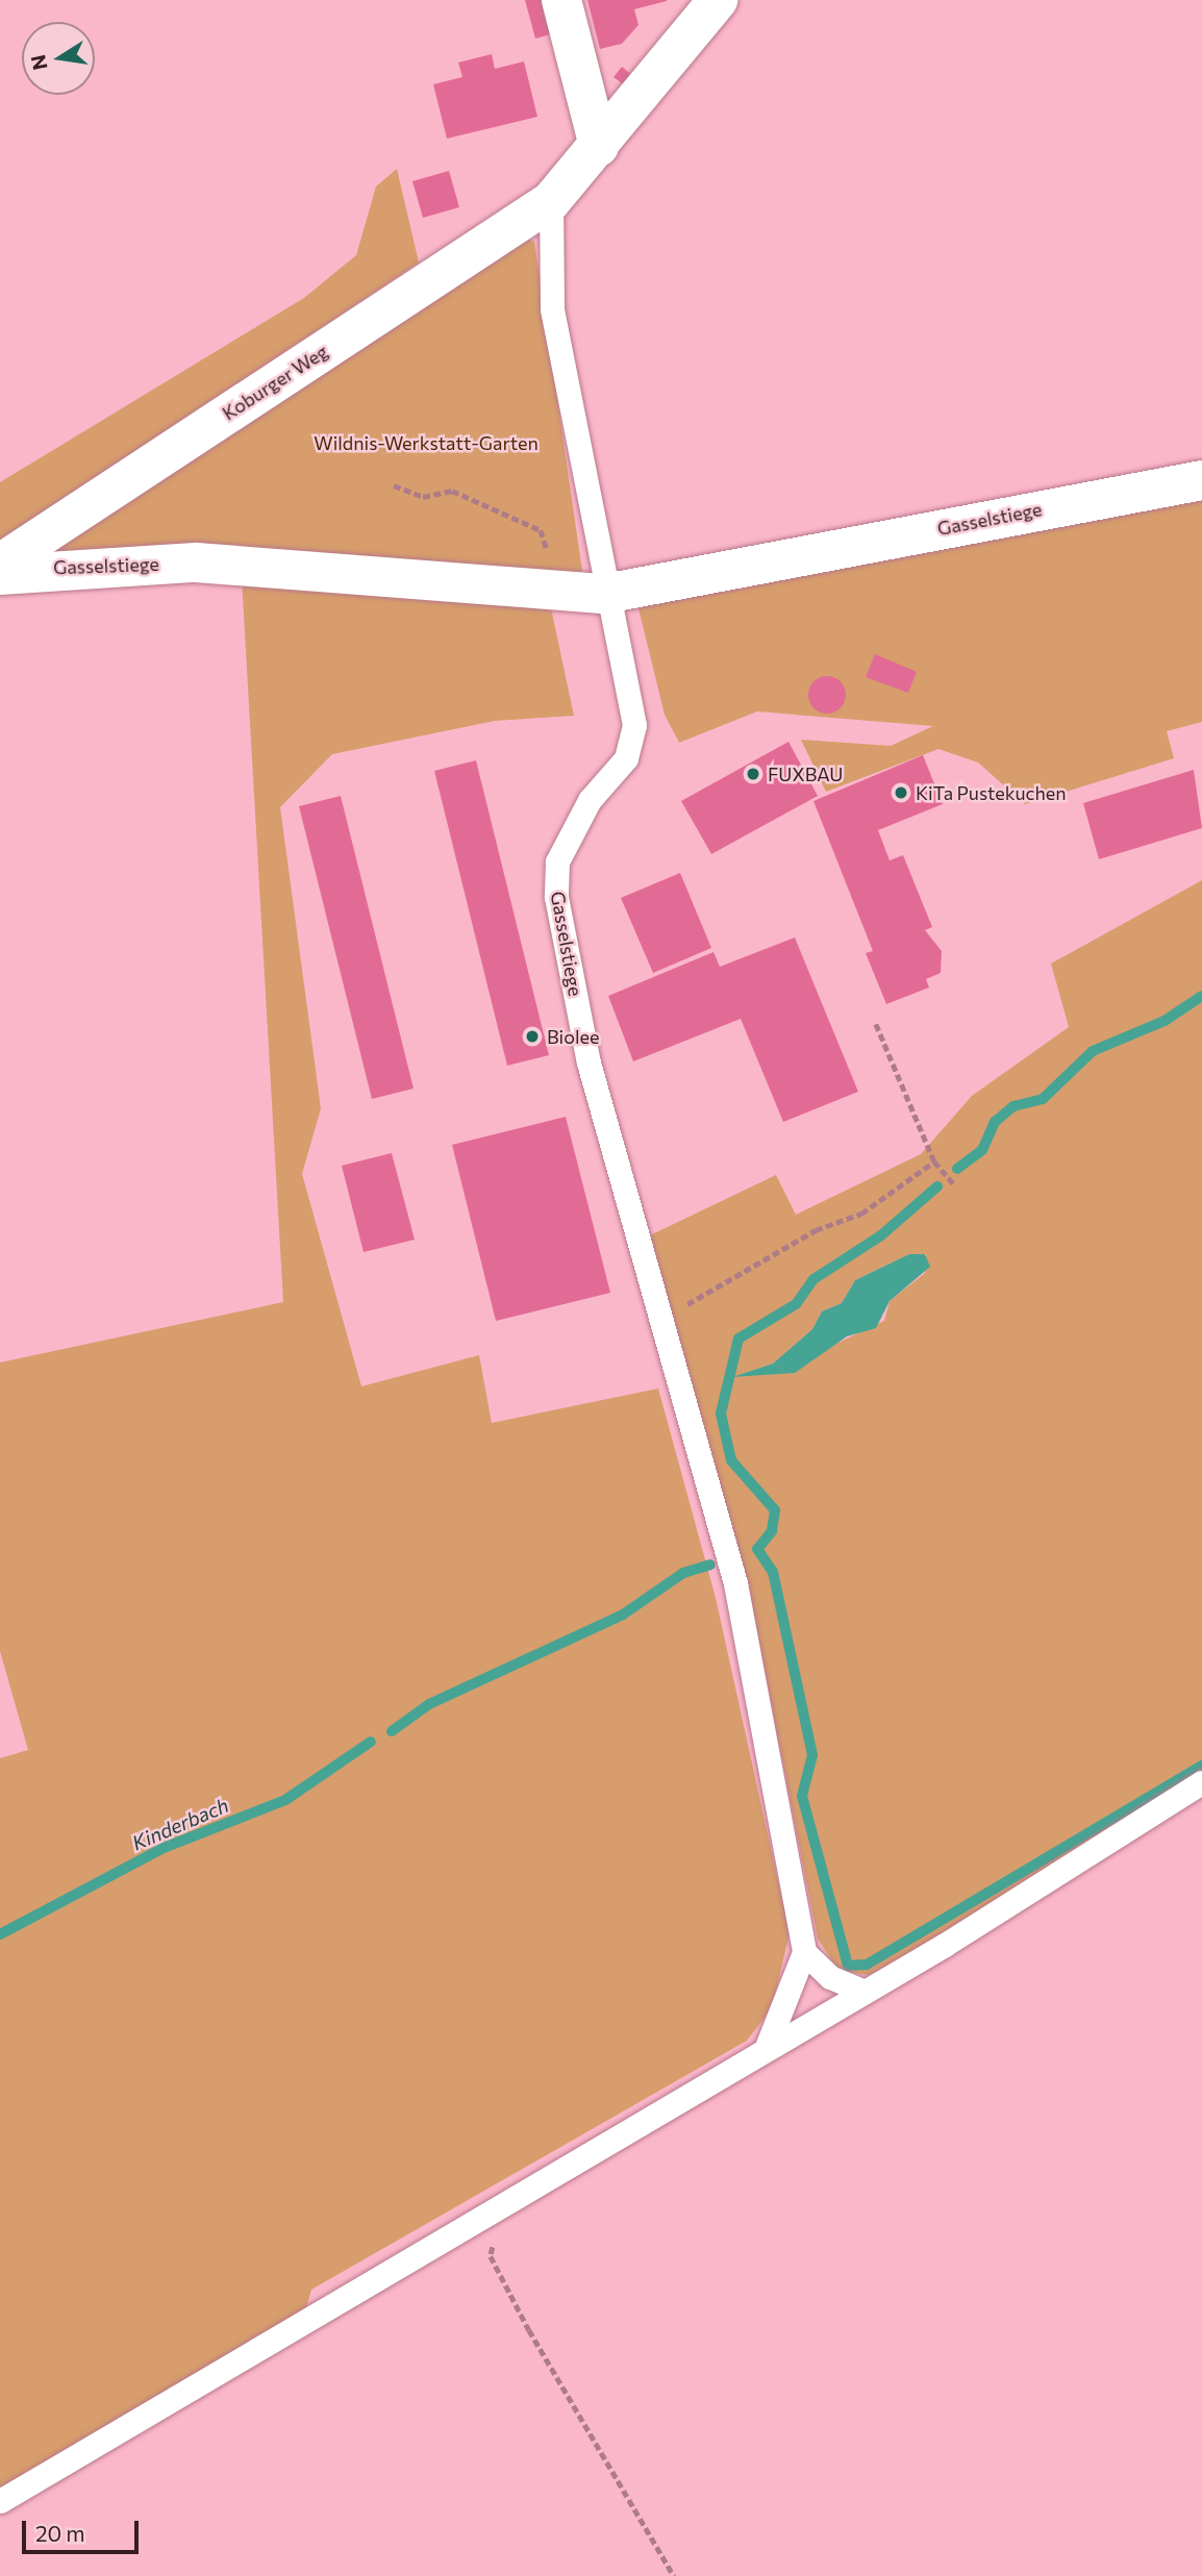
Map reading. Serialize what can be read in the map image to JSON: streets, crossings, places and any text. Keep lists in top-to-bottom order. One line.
{"streets":{"street":["Koburger Weg","Gasselstiege"]},"water":["Kinderbach"],"parks":["Wildnis-Werkstatt-Garten"],"places":["FUXBAU","KiTa Pustekuchen","Biolee"],"scale_bar":"20 m","north":"left"}
